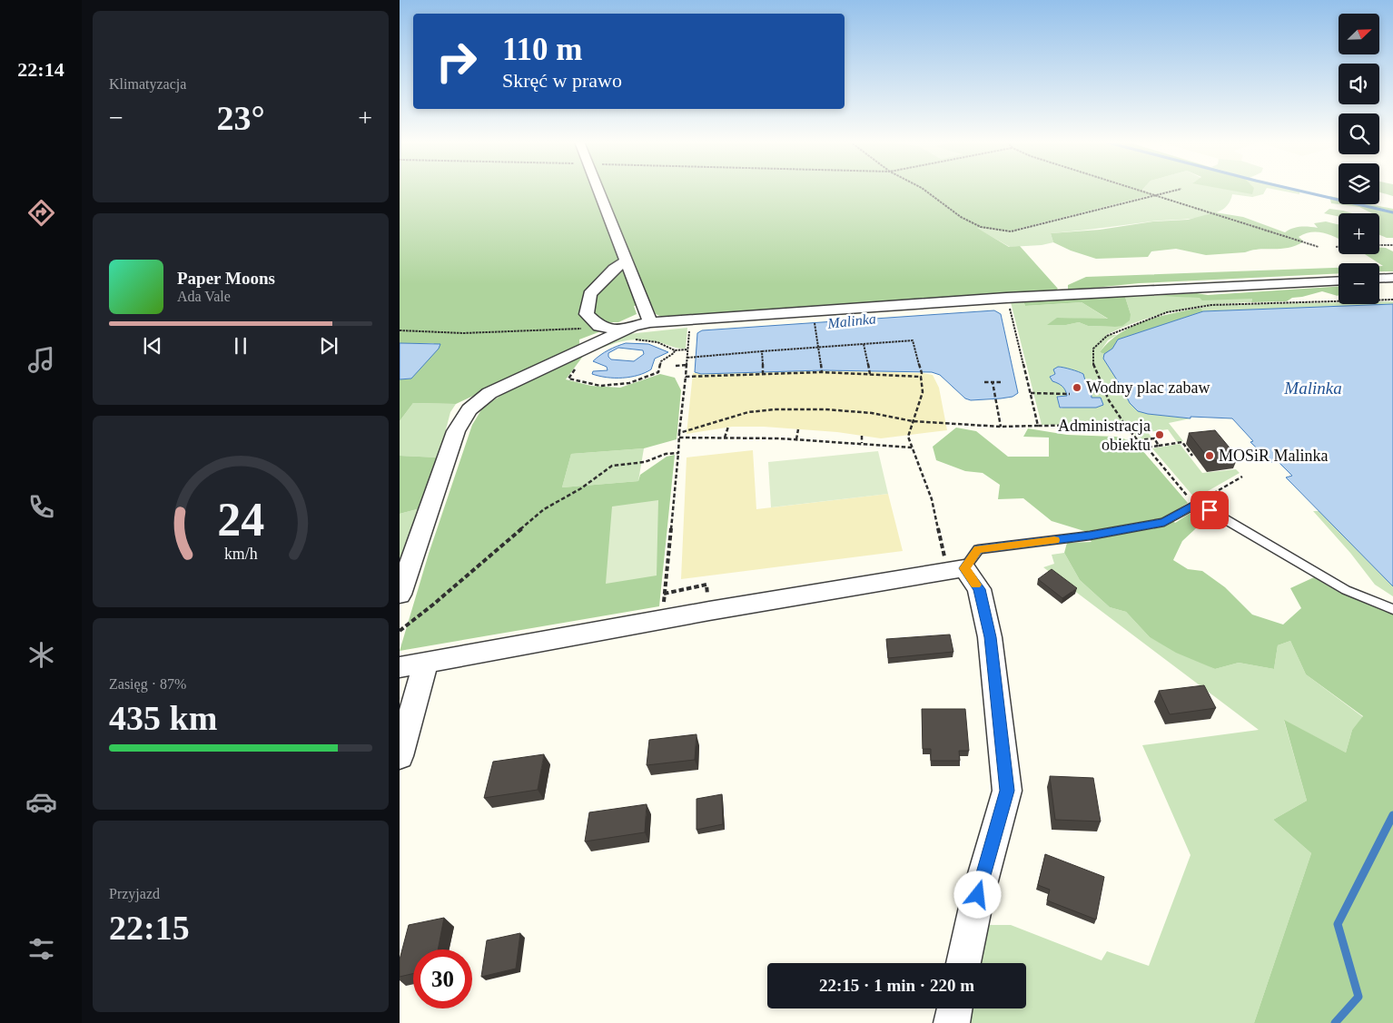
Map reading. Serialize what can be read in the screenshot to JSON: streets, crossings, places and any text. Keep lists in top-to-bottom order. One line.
{"water":["Malinka"],"places":["Wodny plac zabaw","Administracja obiektu","MOSiR Malinka"],"north":"top right","page":{"tabs":"22:14","tile":["Klimatyzacja",["Zasięg · 87%","435 km"],["Przyjazd","22:15"]],"map_buttons":["+","−"],"turn":["110 m","Skręć w prawo"],"heat":["−","23°","+"],"song":["Paper Moons","Ada Vale"],"limit":"30","trip":"22:15 · 1 min · 220 m","gauge":["24","km/h"]}}
